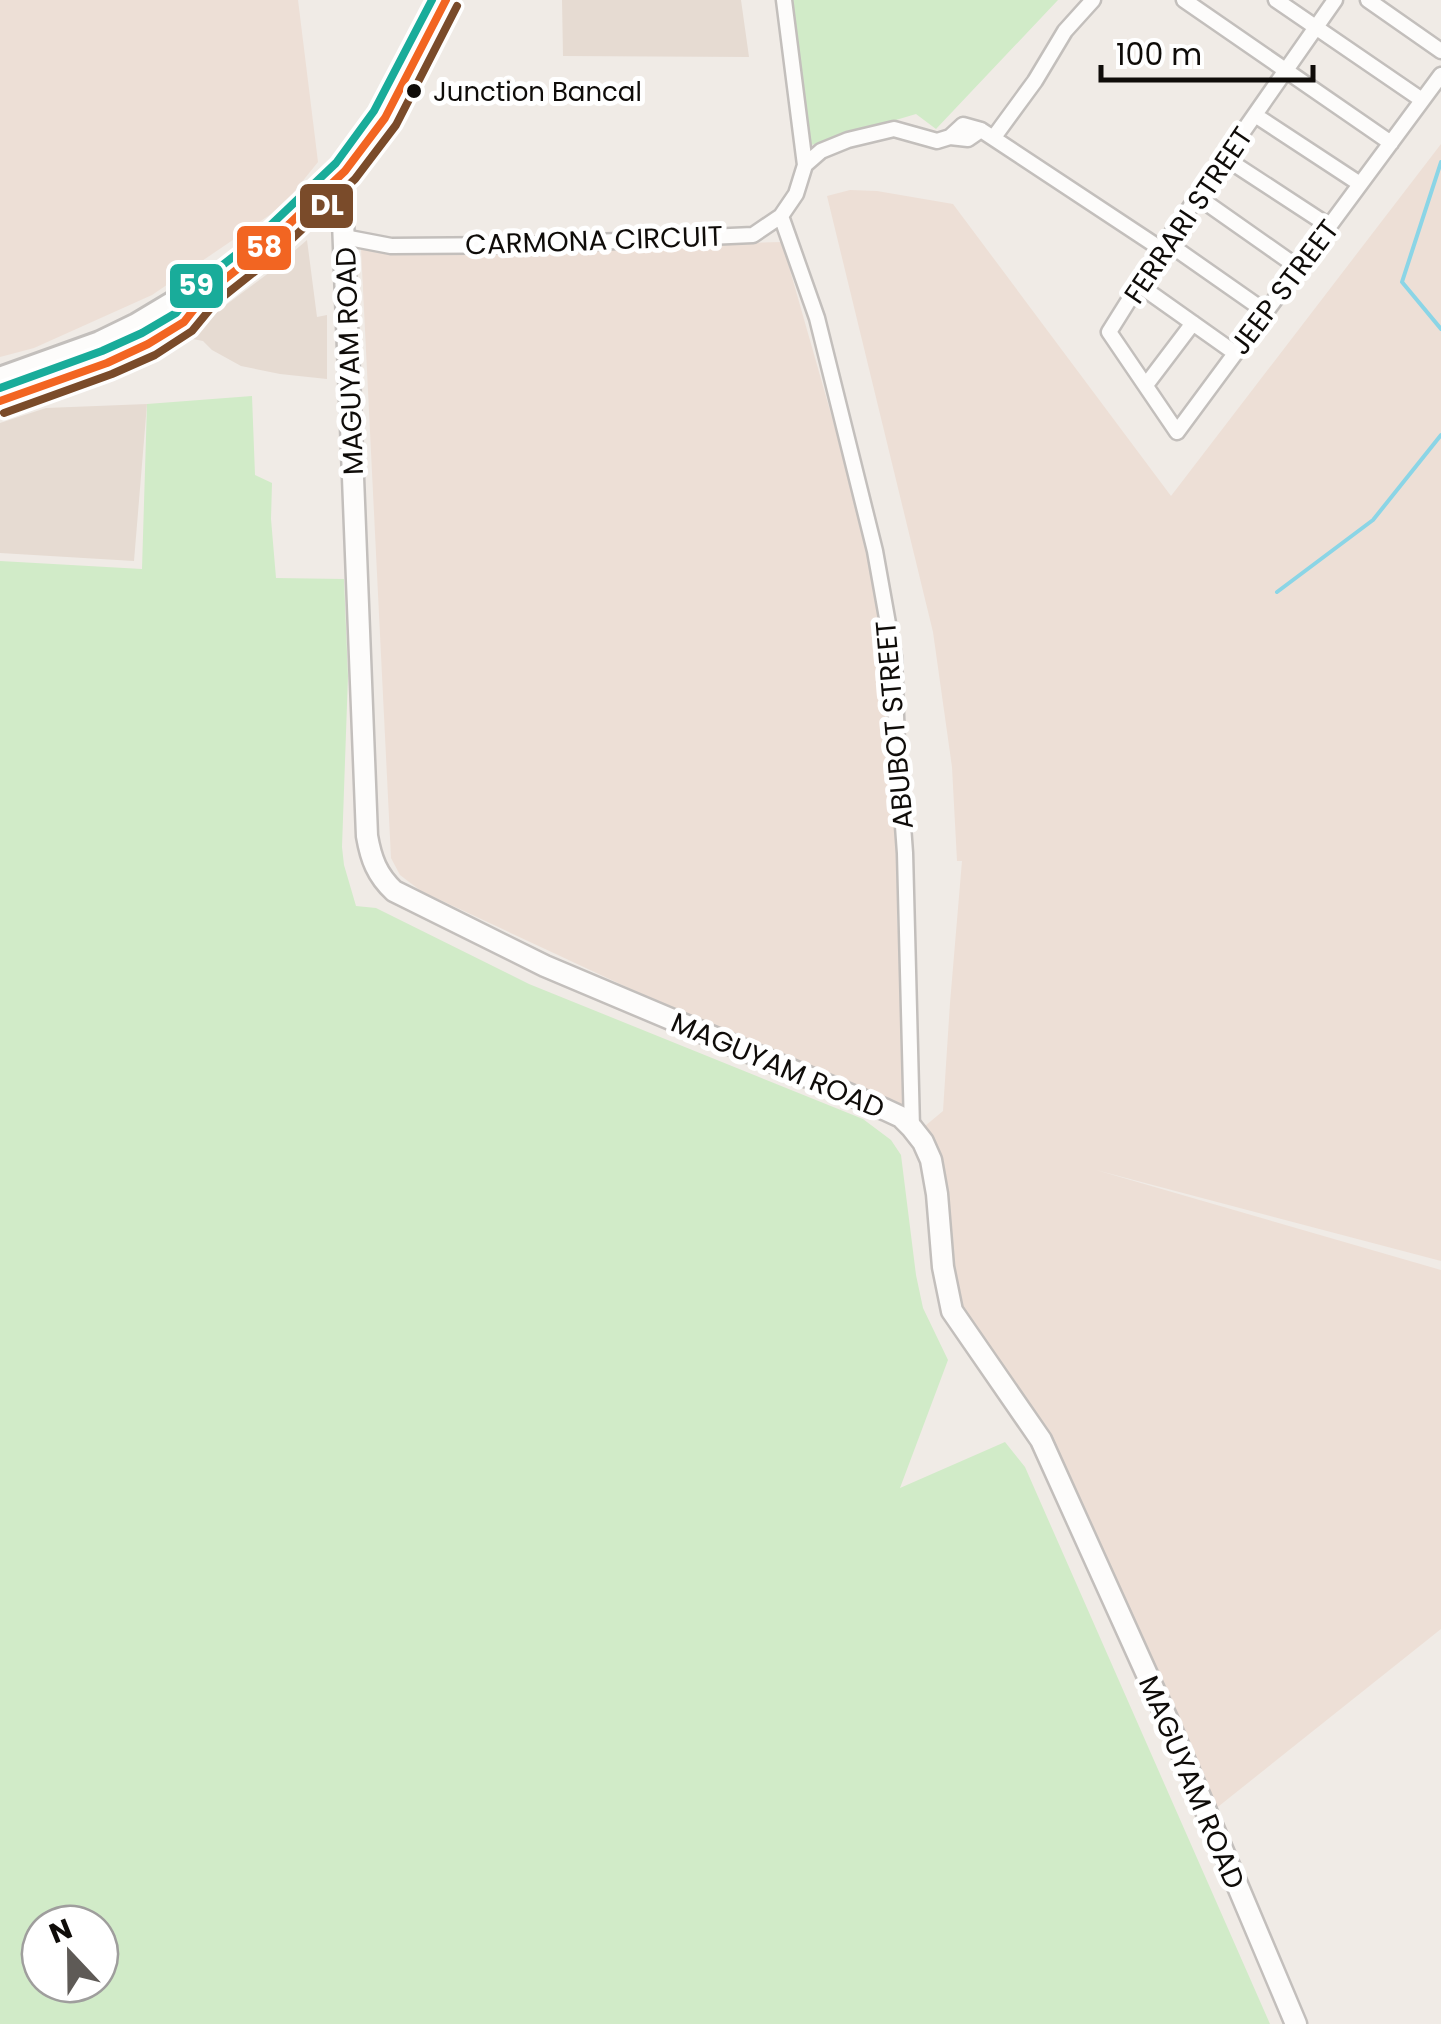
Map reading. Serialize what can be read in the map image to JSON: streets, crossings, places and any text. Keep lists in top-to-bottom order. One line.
{"streets":{"main road":["MAGUYAM ROAD"],"street":["FERRARI STREET","CARMONA CIRCUIT","JEEP STREET","ABUBOT STREET"]},"crossings":[["FERRARI STREET","JEEP STREET"],["CARMONA CIRCUIT","MAGUYAM ROAD"],["CARMONA CIRCUIT","ABUBOT STREET"],["MAGUYAM ROAD","ABUBOT STREET"]],"places":["Junction Bancal"],"lines":["transit line 58","transit line 59","transit line DL"],"scale_bar":"100 m","north":"top"}
